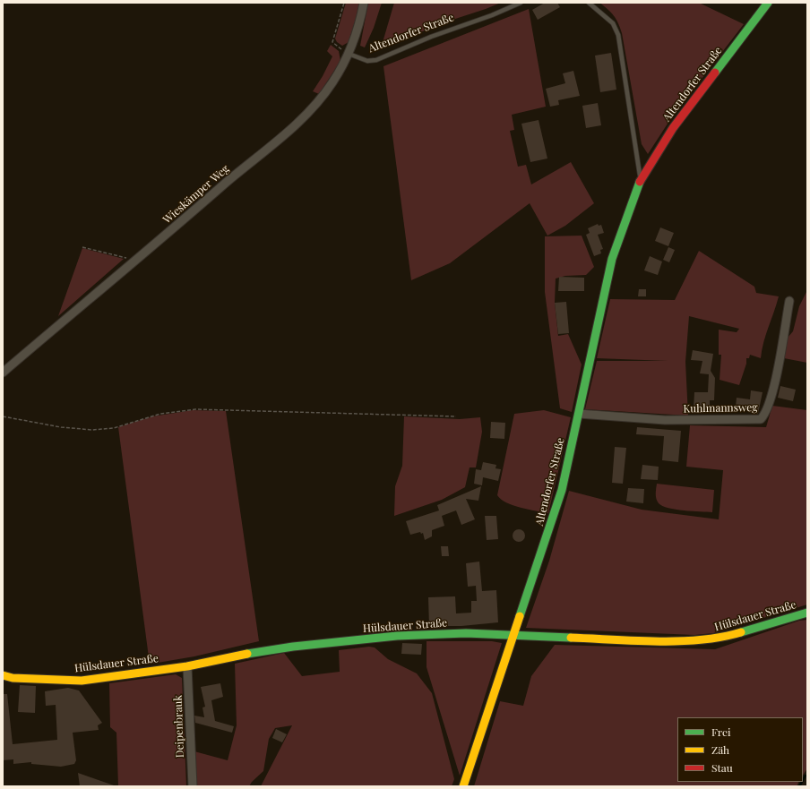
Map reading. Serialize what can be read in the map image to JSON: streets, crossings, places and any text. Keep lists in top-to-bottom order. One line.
{"streets":{"street":["Altendorfer Straße","Wieskämper Weg","Kuhlmannsweg","Hülsdauer Straße","Deipenbrauk"]},"crossings":[["Altendorfer Straße","Wieskämper Weg"],["Altendorfer Straße","Kuhlmannsweg"],["Altendorfer Straße","Hülsdauer Straße"],["Hülsdauer Straße","Deipenbrauk"]],"legend":["Frei","Zäh","Stau"]}
